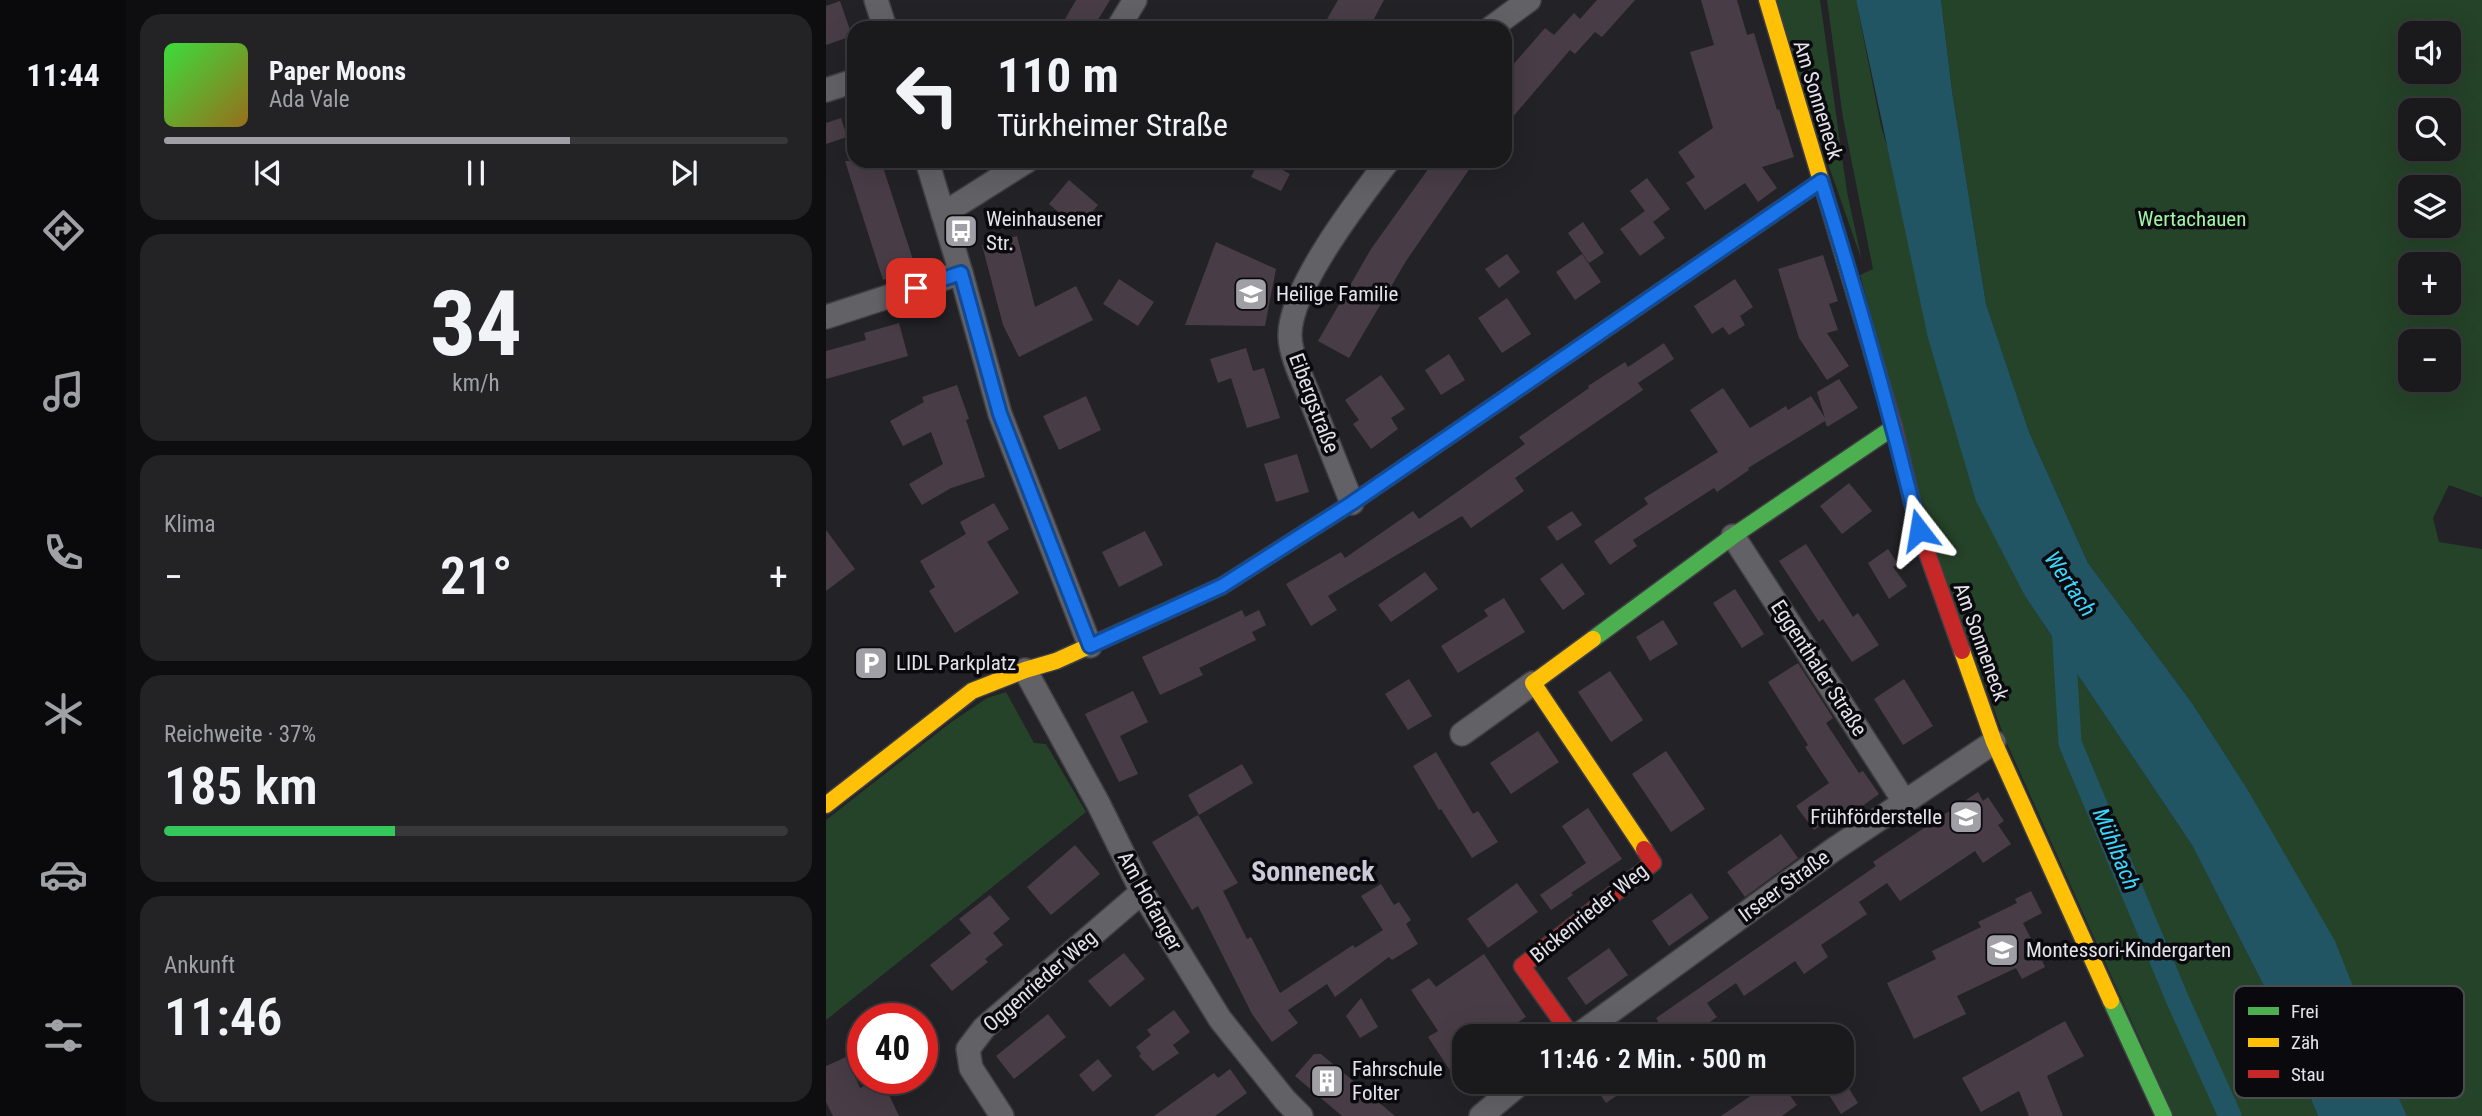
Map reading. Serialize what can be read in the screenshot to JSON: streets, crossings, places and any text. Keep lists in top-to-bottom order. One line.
{"streets":{"street":["Am Sonneneck","Eibergstraße","Eggenthaler Straße","Irseer Straße","Am Hofanger","Bickenrieder Weg","Oggenrieder Weg"]},"crossings":[["Am Sonneneck","Irseer Straße"],["Eggenthaler Straße","Irseer Straße"],["Am Hofanger","Oggenrieder Weg"]],"districts":["Sonneneck"],"water":["Wertach","Mühlbach"],"parks":["Wertachauen"],"places":{"bus stop":["Weinhausener Str."],"school or university":["Heilige Familie","Frühförderstelle","Montessori-Kindergarten"],"parking":["LIDL Parkplatz"],"building":["Fahrschule Folter"]},"legend":["Frei","Zäh","Stau"],"page":{"tabs":"11:44","map_buttons":["+","−"],"turn":["110 m","Türkheimer Straße"],"song":["Paper Moons","Ada Vale"],"tile":[["34","km/h"],"Klima",["Reichweite · 37%","185 km"],["Ankunft","11:46"]],"heat":["−","21°","+"],"limit":"40","trip":"11:46 · 2 Min. · 500 m"}}
